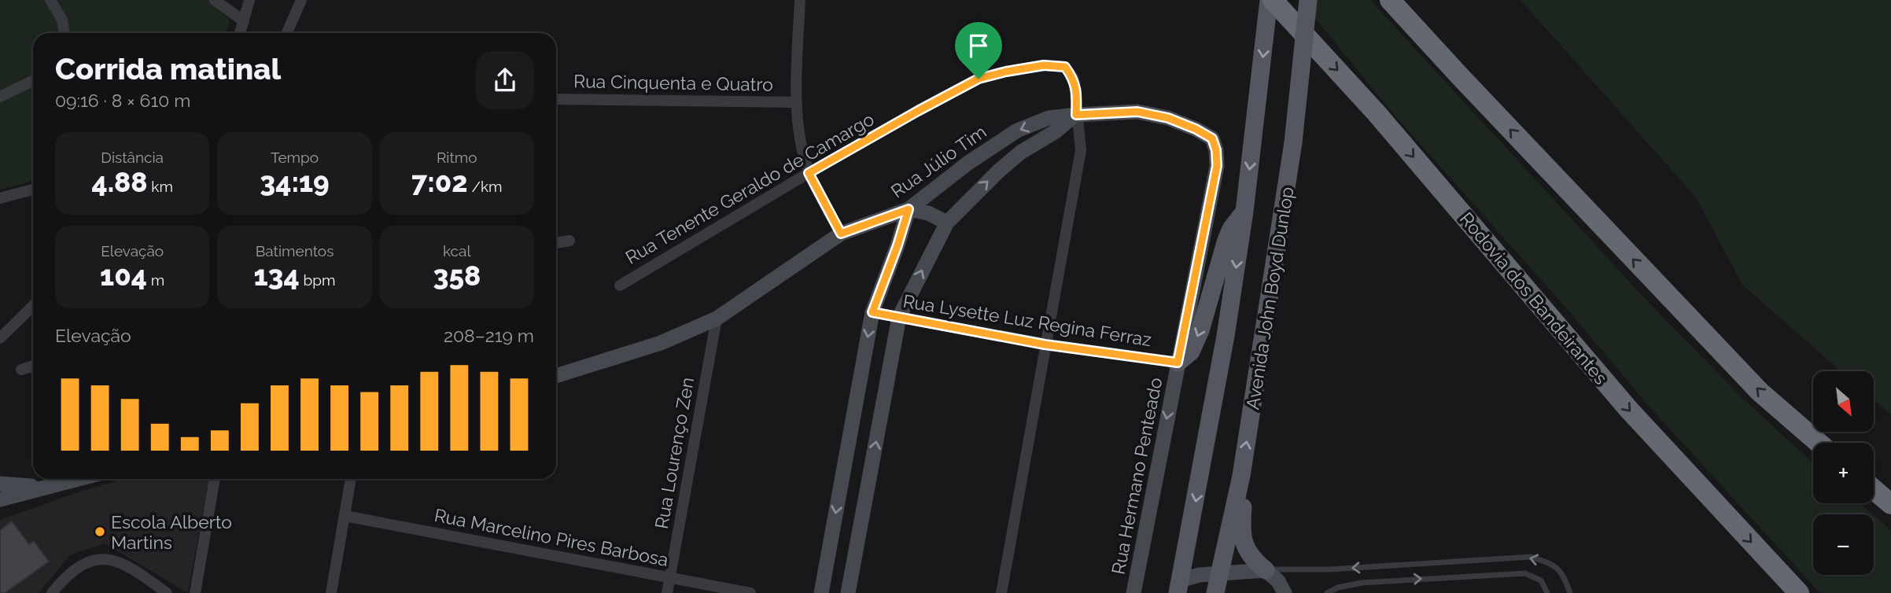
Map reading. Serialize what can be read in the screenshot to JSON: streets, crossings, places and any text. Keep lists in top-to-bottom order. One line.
{"streets":{"highway":["Rodovia dos Bandeirantes"],"main road":["Rua Júlio Tim","Avenida John Boyd Dunlop","Rua Hermano Penteado"],"street":["Rua Cinquenta e Quatro","Rua Tenente Geraldo de Camargo","Rua Lysette Luz Regina Ferraz","Rua Lourenço Zen","Rua Marcelino Pires Barbosa"]},"crossings":[["Rua Júlio Tim","Rua Tenente Geraldo de Camargo"],["Rua Júlio Tim","Rua Lourenço Zen"],["Rua Júlio Tim","Rua Hermano Penteado"],["Avenida John Boyd Dunlop","Rodovia dos Bandeirantes"],["Rua Lysette Luz Regina Ferraz","Rua Hermano Penteado"],["Rua Lourenço Zen","Rua Marcelino Pires Barbosa"]],"one_way":["Rua Hermano Penteado"],"places":["Escola Alberto Martins"],"north":"bottom right","page":{"heading":["Corrida matinal","09:16 · 8 × 610 m"],"stats":[["Distância","4.88 km"],["Tempo","34:19"],["Ritmo","7:02 /km"],["Elevação","104 m"],["Batimentos","134 bpm"],["kcal","358"]],"chart":["Elevação","208–219 m"],"map_buttons":["+","−"]}}
